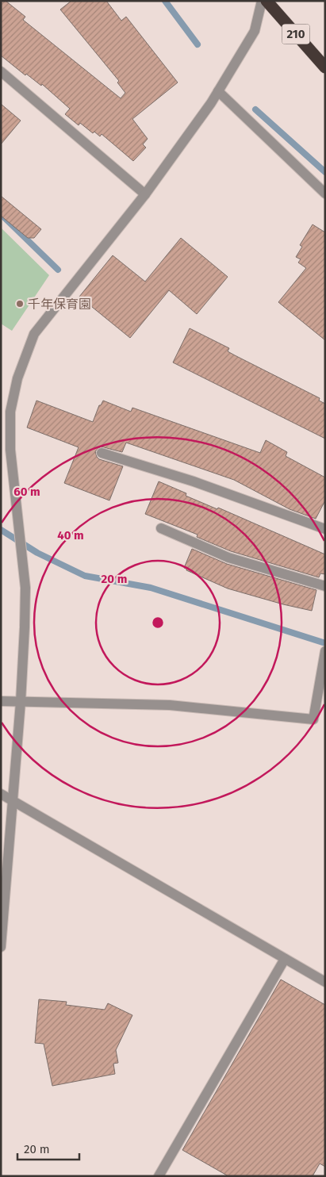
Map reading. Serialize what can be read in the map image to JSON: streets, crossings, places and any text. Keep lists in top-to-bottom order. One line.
{"streets":{"highway":["210"]},"places":["千年保育園"],"scale_bar":"20 m","rings":["60 m","40 m","20 m"]}
